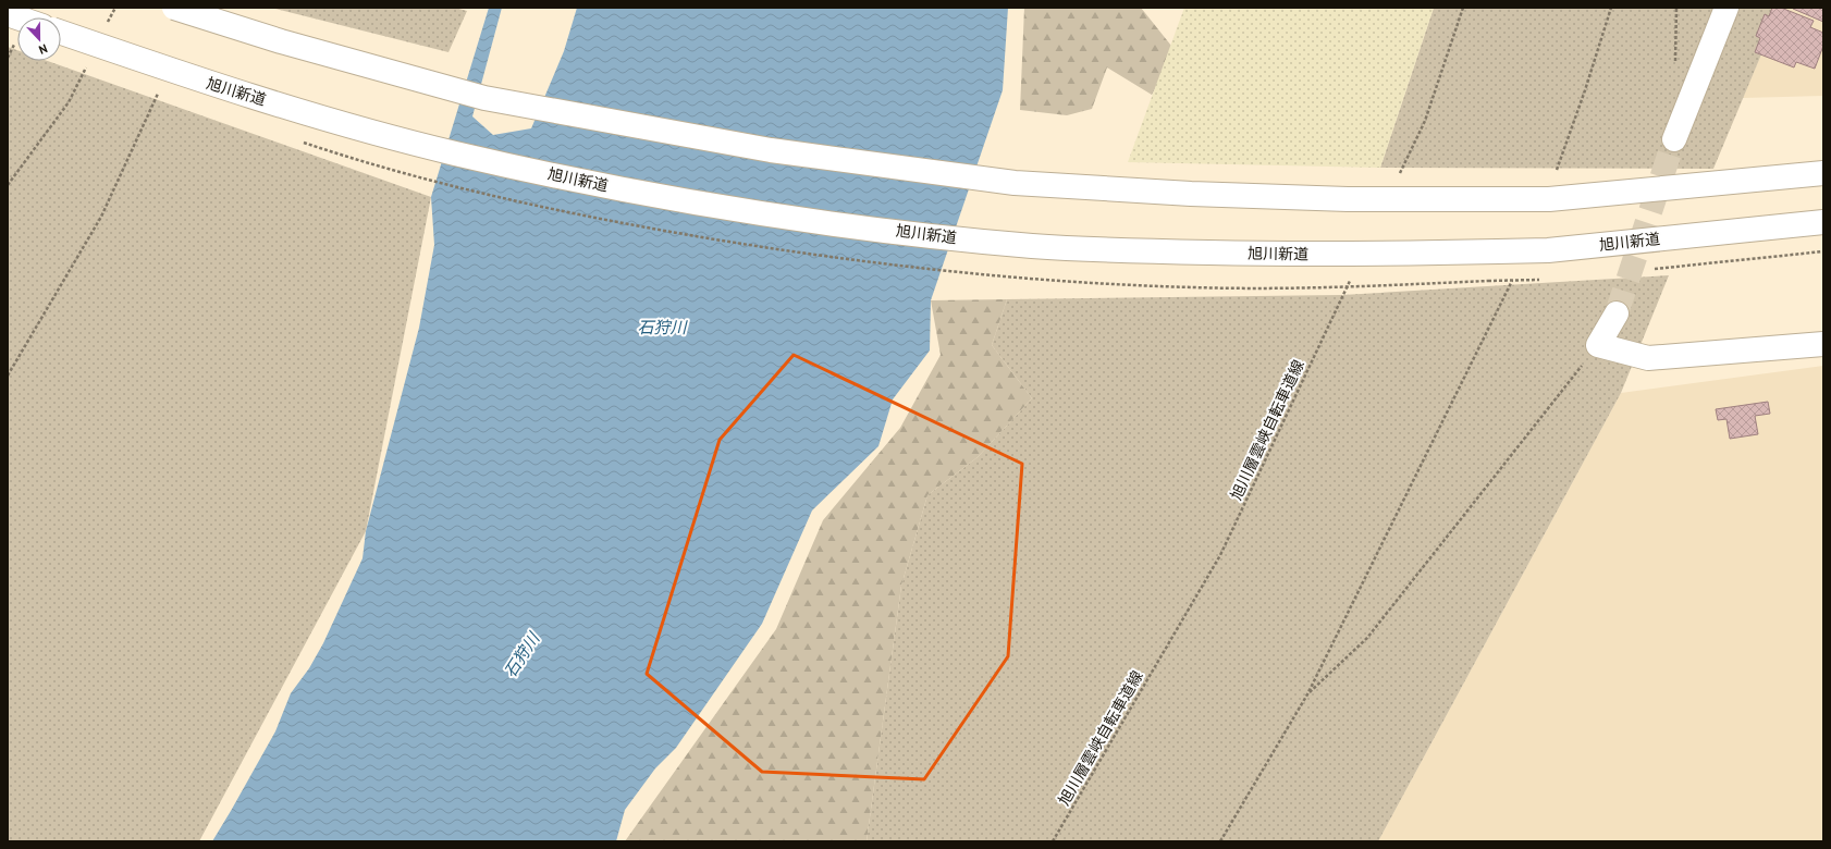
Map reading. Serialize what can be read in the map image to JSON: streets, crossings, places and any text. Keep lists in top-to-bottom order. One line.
{"streets":{"main road":["旭川新道"],"path":["旭川層雲峡自転車道線"]},"water":["石狩川"],"north":"bottom"}
